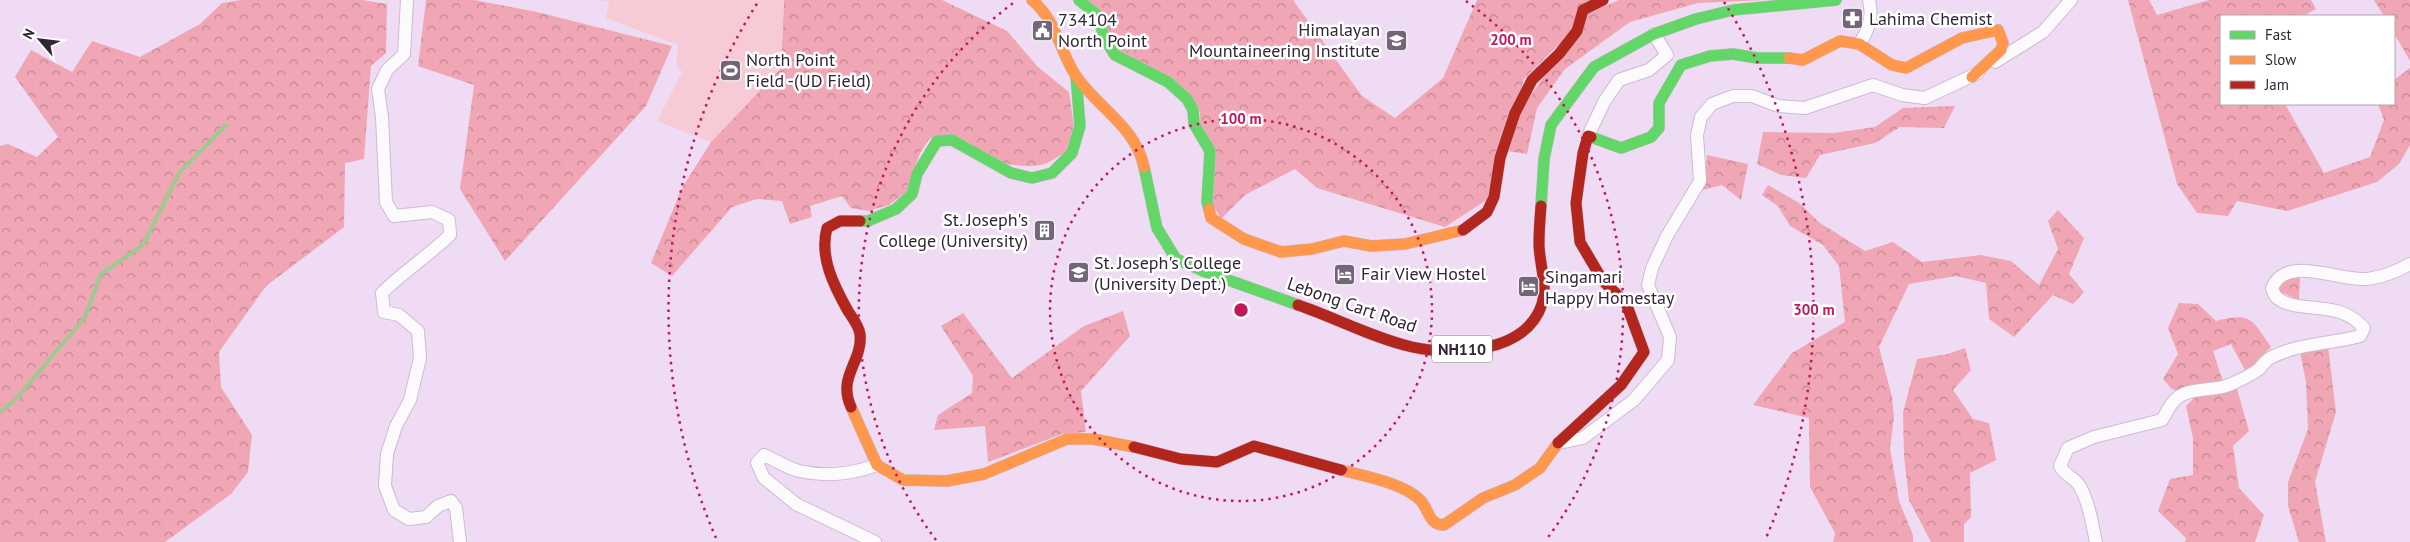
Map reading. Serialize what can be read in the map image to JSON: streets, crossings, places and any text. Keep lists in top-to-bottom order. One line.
{"streets":{"main road":["Lebong Cart Road","NH110"]},"places":{"pharmacy":["Lahima Chemist"],"public building":["734104 North Point"],"school or university":["Himalayan Mountaineering Institute","St. Joseph's College (University Dept.)"],"sports":["North Point Field -(UD Field)"],"building":["St. Joseph's College (University)"],"hotel":["Fair View Hostel","Singamari Happy Homestay"]},"legend":["Fast","Slow","Jam"],"north":"top left","rings":["200 m","100 m","300 m"]}
